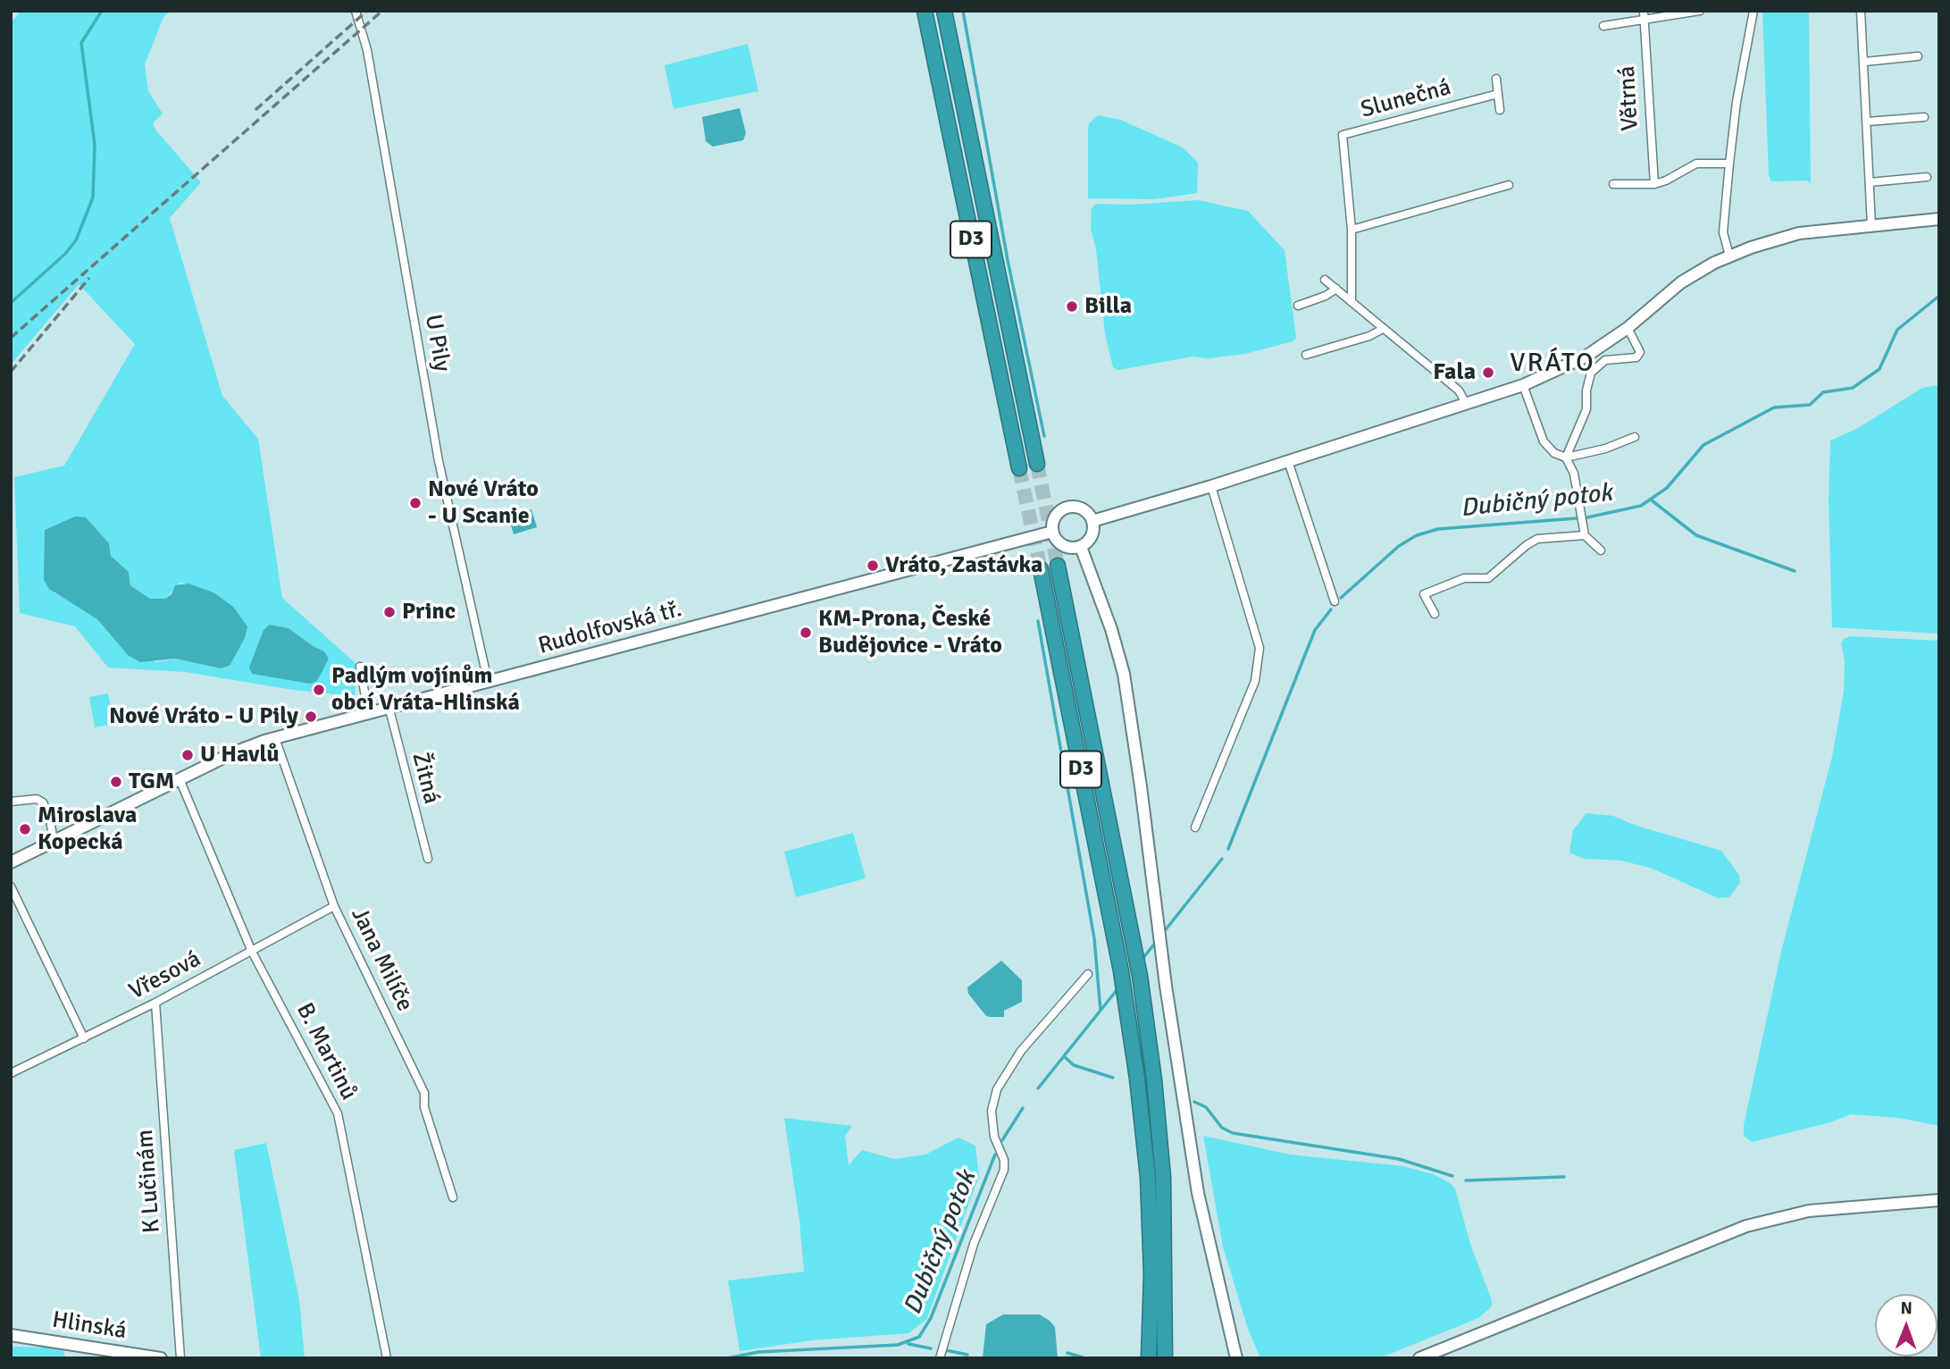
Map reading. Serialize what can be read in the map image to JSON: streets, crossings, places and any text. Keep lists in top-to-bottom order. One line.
{"streets":{"highway":["D3"],"main road":["Rudolfovská tř.","Hlinská"],"street":["Větrná","Slunečná","U Pily","Žitná","Jana Milíče","Vřesová","B. Martinů","K Lučinám"]},"crossings":[["U Pily","Rudolfovská tř."],["Rudolfovská tř.","Žitná"],["Rudolfovská tř.","Jana Milíče"],["Rudolfovská tř.","B. Martinů"],["Jana Milíče","Vřesová"],["Vřesová","B. Martinů"],["Vřesová","K Lučinám"]],"districts":["VRÁTO"],"water":["Dubičný potok"],"places":["Billa","Fala","Nové Vráto - U Scanie","Vráto, Zastávka","Princ","KM-Prona, České Budějovice - Vráto","Padlým vojínům obcí Vráta-Hlinská","Nové Vráto - U Pily","U Havlů","TGM","Miroslava Kopecká"],"north":"top"}
